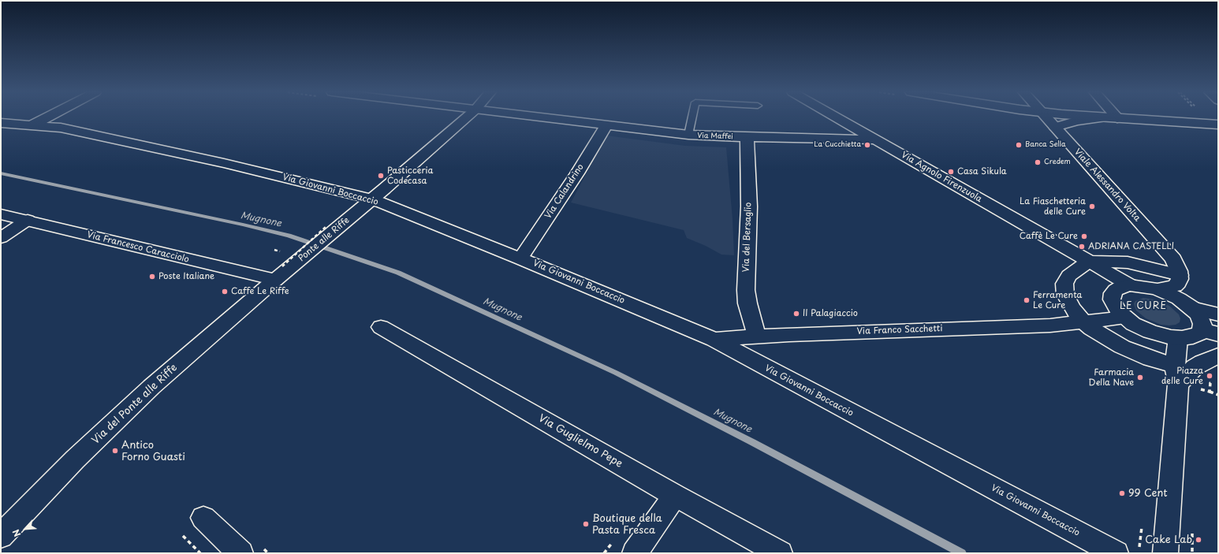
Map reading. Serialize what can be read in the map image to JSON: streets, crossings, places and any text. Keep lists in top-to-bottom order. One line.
{"streets":{"street":["Via Maffei","Via Agnolo Firenzuola","Viale Alessandro Volta","Via Giovanni Boccaccio","Via Calandrino","Via del Bersaglio","Ponte alle Riffe","Via Francesco Caracciolo","Via Franco Sacchetti","Via del Ponte alle Riffe","Via Guglielmo Pepe"]},"crossings":[["Via Maffei","Via Agnolo Firenzuola"],["Via Maffei","Via Calandrino"],["Via Maffei","Via del Bersaglio"],["Via Giovanni Boccaccio","Via Calandrino"],["Via Giovanni Boccaccio","Ponte alle Riffe"],["Via Giovanni Boccaccio","Via Franco Sacchetti"],["Via del Bersaglio","Via Franco Sacchetti"],["Ponte alle Riffe","Via Francesco Caracciolo"],["Ponte alle Riffe","Via del Ponte alle Riffe"],["Via Francesco Caracciolo","Via del Ponte alle Riffe"]],"districts":["LE CURE"],"water":["Mugnone"],"places":["La Cucchietta","Banca Sella","Credem","Casa Sikula","Pasticceria Codecasa","La Fiaschetteria delle Cure","Caffè Le Cure","ADRIANA CASTELLI","Poste Italiane","Caffe Le Riffe","Ferramenta Le Cure","Il Palagiaccio","Piazza delle Cure","Farmacia Della Nave","Antico Forno Guasti","99 Cent","Boutique della Pasta Fresca","Cake Lab"],"north":"bottom left"}
